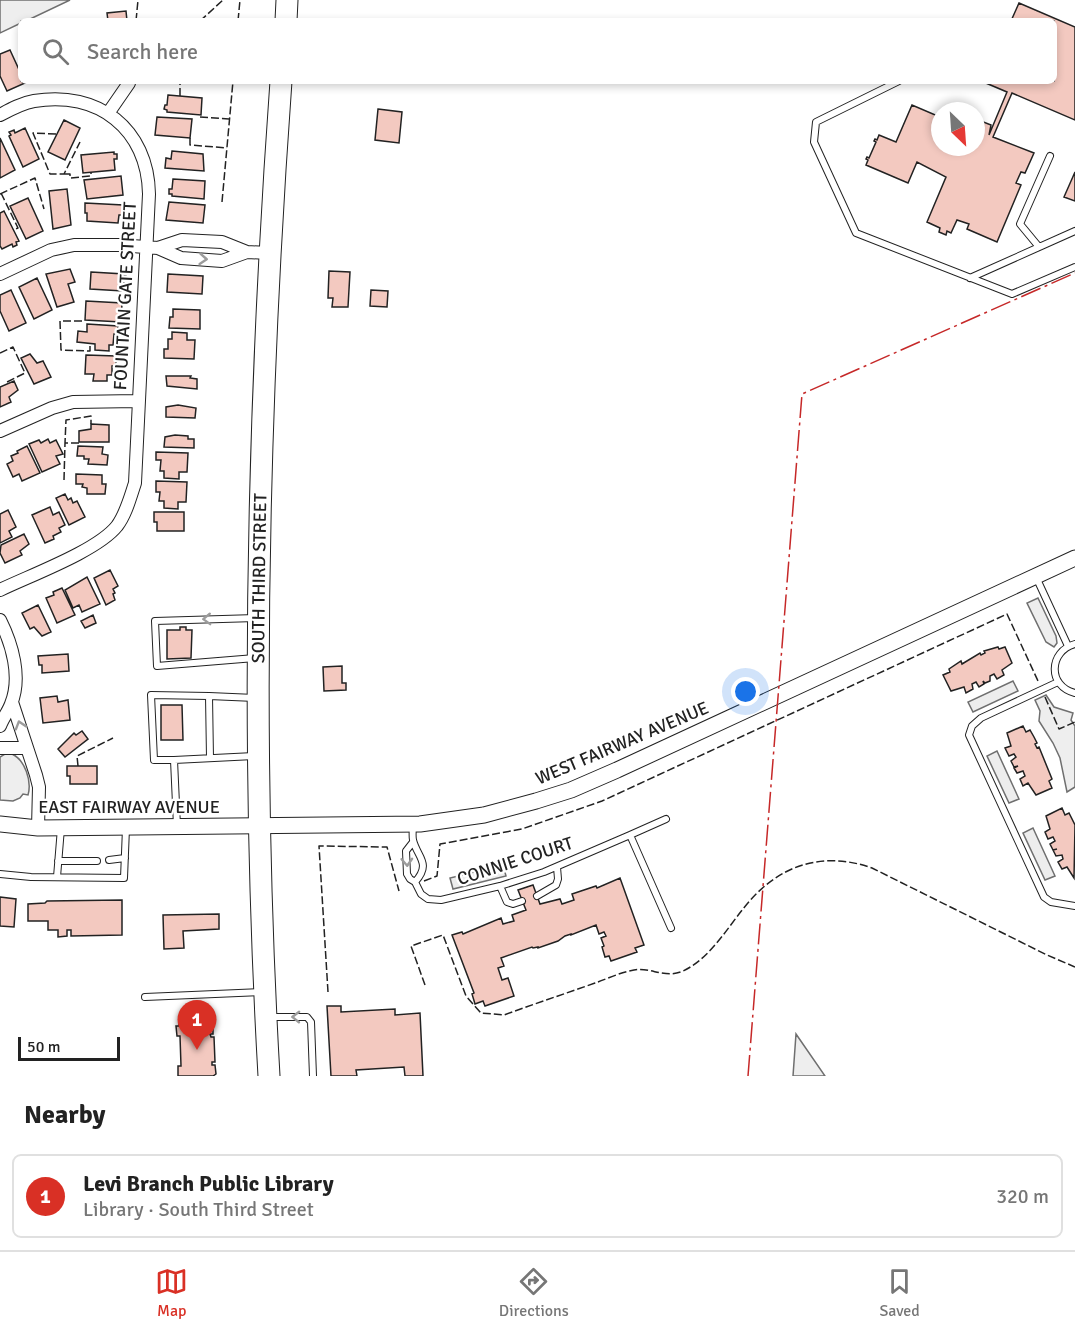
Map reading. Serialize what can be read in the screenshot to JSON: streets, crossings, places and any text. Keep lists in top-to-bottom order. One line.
{"streets":{"highway":["SOUTH THIRD STREET"],"street":["FOUNTAIN GATE STREET","WEST FAIRWAY AVENUE","EAST FAIRWAY AVENUE"],"lane":["CONNIE COURT"]},"crossings":[["SOUTH THIRD STREET","WEST FAIRWAY AVENUE"],["SOUTH THIRD STREET","EAST FAIRWAY AVENUE"],["WEST FAIRWAY AVENUE","EAST FAIRWAY AVENUE"]],"scale_bar":"50 m","north":"bottom right","page":{"search":"Search here","pins":"1","scale":"50 m","heading":"Nearby","list":[{"mark":"1","name":"Levi Branch Public Library","note":"Library · South Third Street","value":"320 m"}],"nav":["Map","Directions","Saved"]}}
